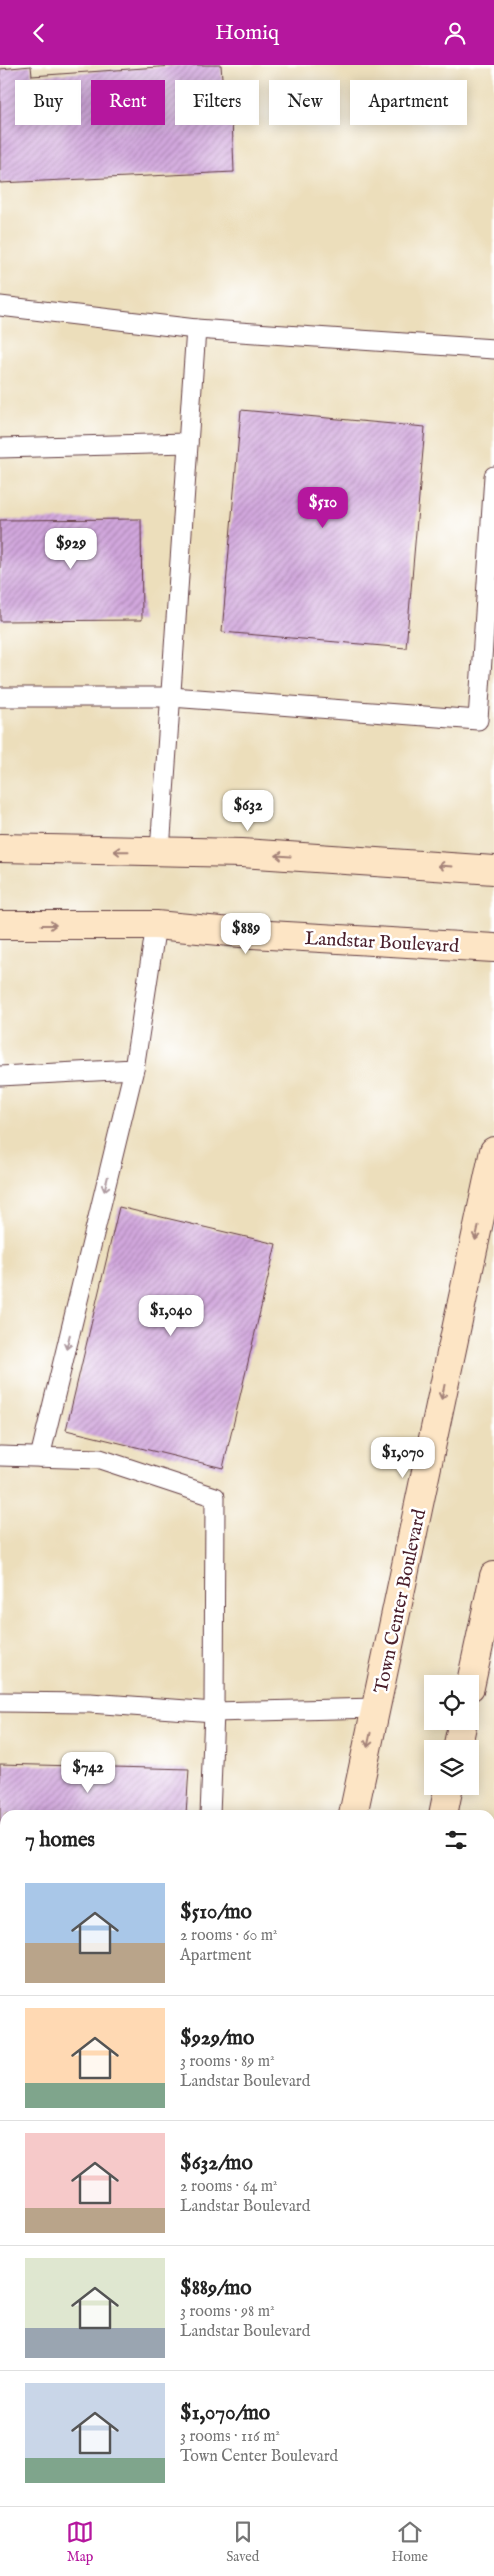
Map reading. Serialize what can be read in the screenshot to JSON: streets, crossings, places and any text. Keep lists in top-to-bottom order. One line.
{"streets":{"main road":["Landstar Boulevard","Town Center Boulevard"]},"one_way":["Town Center Boulevard"],"page":{"header":"Homiq","chip":["Buy","Rent","Filters","New","Apartment"],"price":["$510","$929","$632","$889","$1,040","$1,070","$742"],"heading":"7 homes","list":[{"name":"$510/mo","note":"2 rooms · 60 m² · Apartment"},{"name":"$929/mo","note":"3 rooms · 89 m² · Landstar Boulevard"},{"name":"$632/mo","note":"2 rooms · 64 m² · Landstar Boulevard"},{"name":"$889/mo","note":"3 rooms · 98 m² · Landstar Boulevard"},{"name":"$1,070/mo","note":"3 rooms · 116 m² · Town Center Boulevard"}],"tabs":["Map","Saved","Home"]}}
